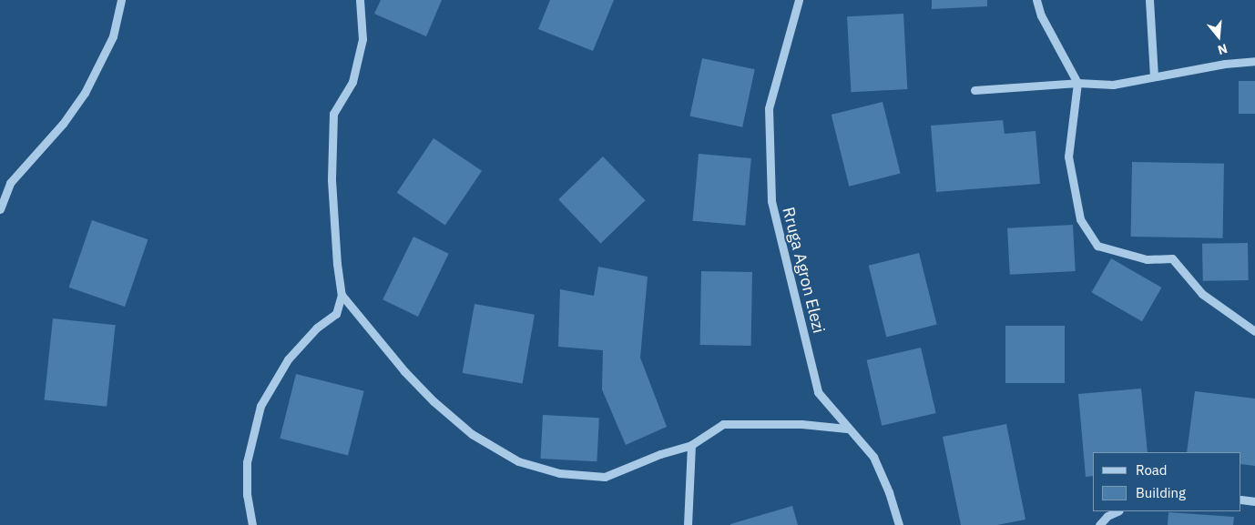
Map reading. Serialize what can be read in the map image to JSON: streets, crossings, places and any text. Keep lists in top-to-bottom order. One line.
{"streets":{"lane":["Rruga Agron Elezi"]},"legend":["Road","Building"],"north":"bottom"}
